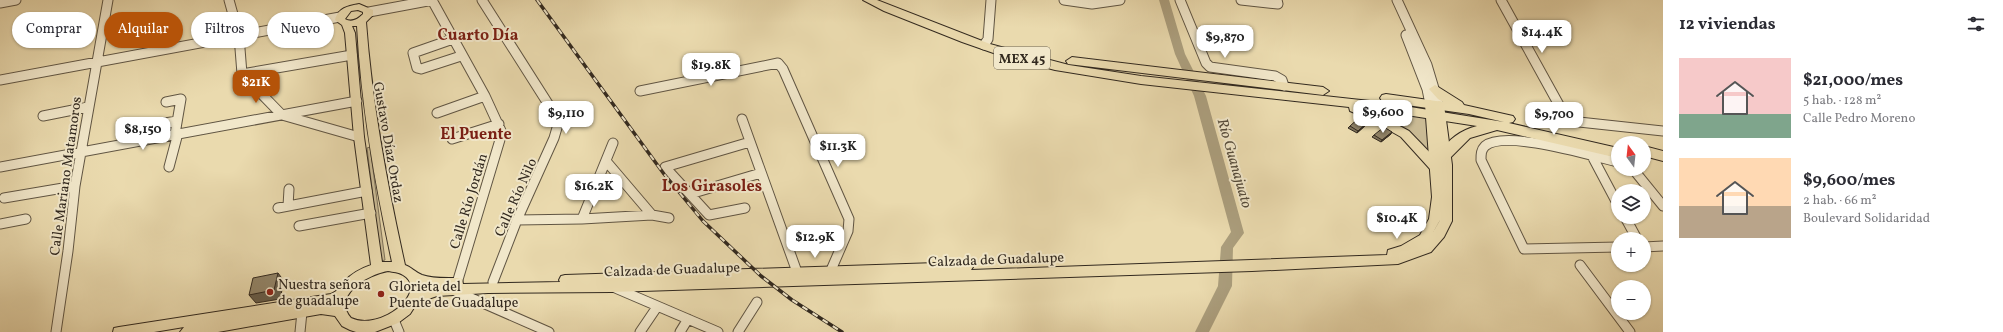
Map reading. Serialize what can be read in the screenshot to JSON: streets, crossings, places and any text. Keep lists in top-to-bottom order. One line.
{"streets":{"highway":["MEX 45"],"main road":["Gustavo Díaz Ordaz","Calzada de Guadalupe"],"street":["Calle Mariano Matamoros","Calle Río Nilo","Calle Río Jordán"]},"crossings":[["MEX 45","Calzada de Guadalupe"],["Gustavo Díaz Ordaz","Calzada de Guadalupe"],["Calle Río Nilo","Calzada de Guadalupe"],["Calle Río Jordán","Calzada de Guadalupe"]],"districts":["Cuarto Día","El Puente","Los Girasoles"],"water":["Río Guanajuato"],"places":["Nuestra señora de guadalupe","Glorieta del Puente de Guadalupe"],"north":"top","page":{"heading":"12 viviendas","chip":["Comprar","Alquilar","Filtros","Nuevo"],"price":["$14.4K","$9,870","$19.8K","$21K","$9,600","$9,110","$9,700","$8,150","$11.3K","$16.2K","$10.4K","$12.9K"],"list":[{"name":"$21,000/mes","note":"5 hab. · 128 m² · Calle Pedro Moreno"},{"name":"$9,600/mes","note":"2 hab. · 66 m² · Boulevard Solidaridad"}],"map_buttons":["+","−"]}}
